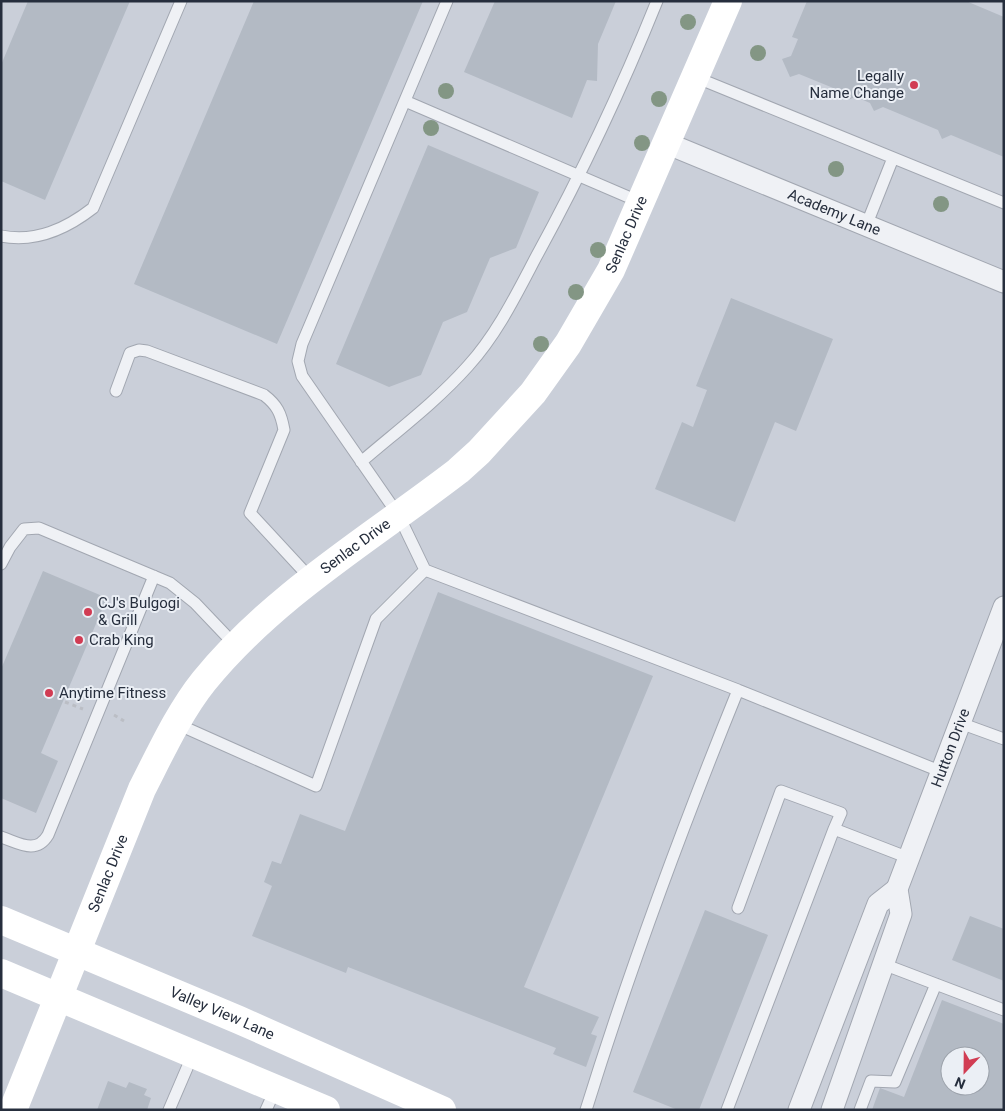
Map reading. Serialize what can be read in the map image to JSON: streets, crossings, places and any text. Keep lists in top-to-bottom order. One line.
{"streets":{"street":["Academy Lane","Senlac Drive","Hutton Drive","Valley View Lane"]},"crossings":[["Academy Lane","Senlac Drive"],["Senlac Drive","Valley View Lane"]],"places":["Legally Name Change","CJ's Bulgogi & Grill","Crab King","Anytime Fitness"],"north":"bottom"}
